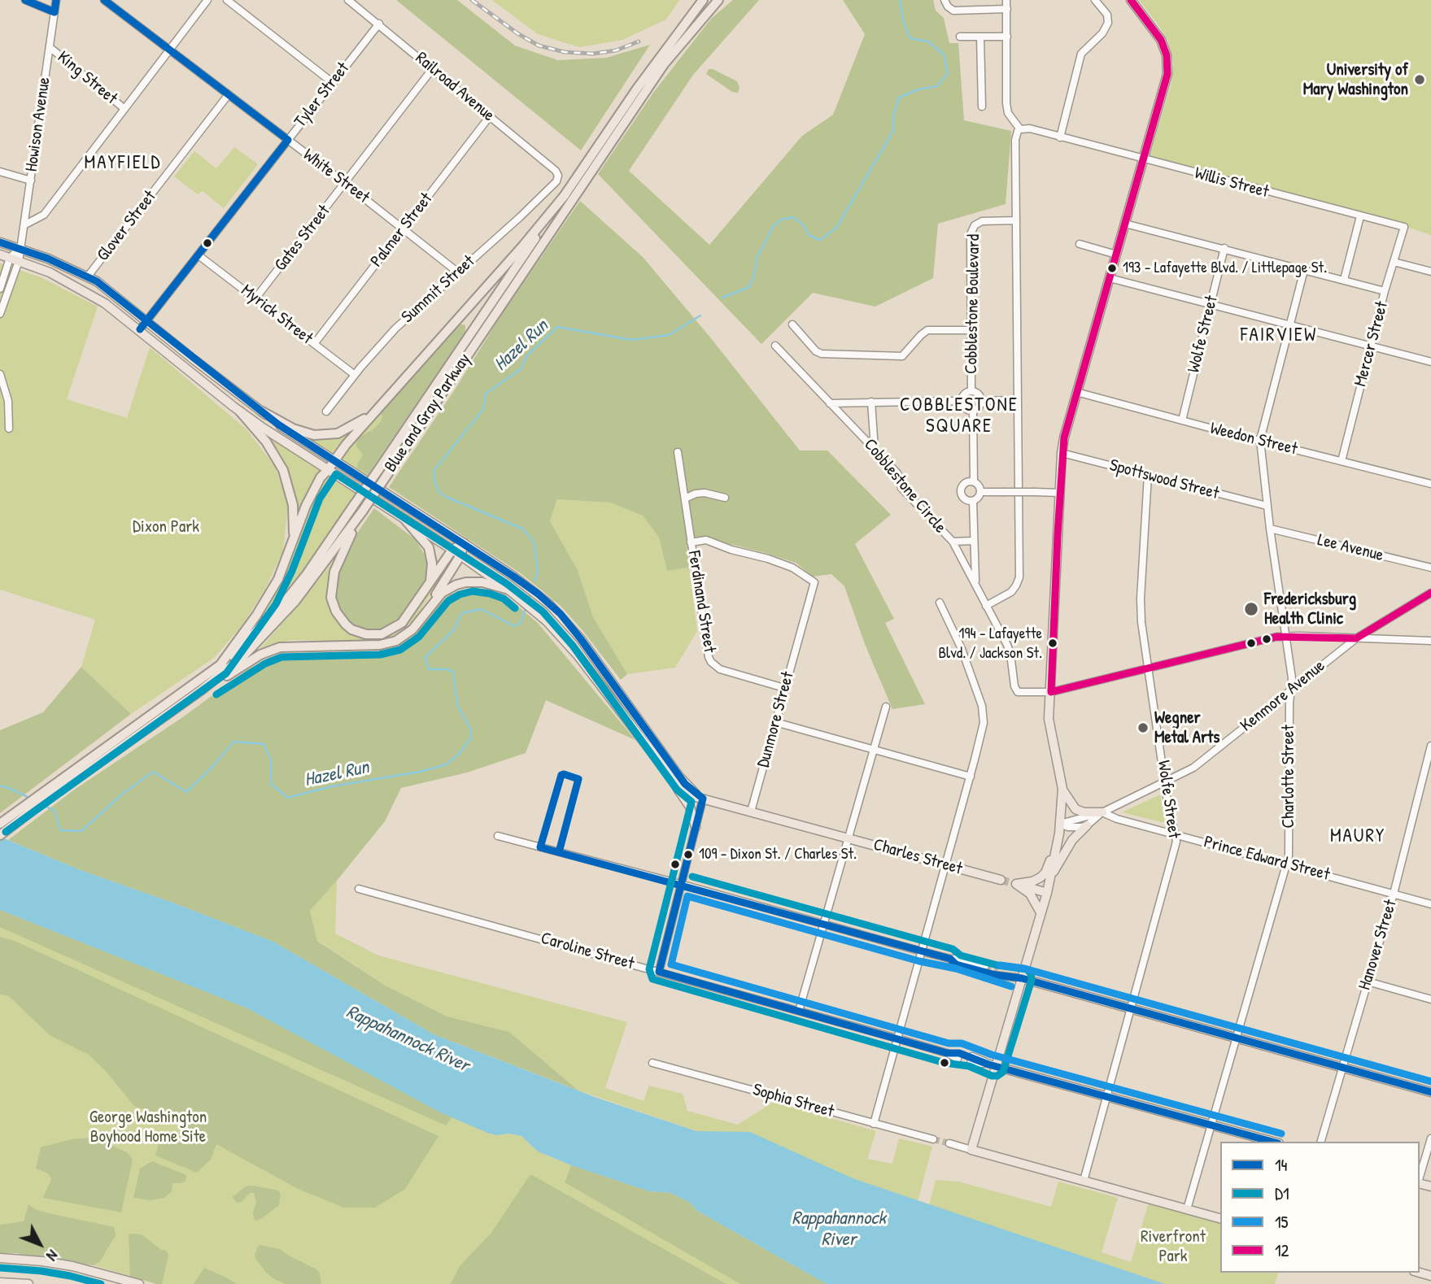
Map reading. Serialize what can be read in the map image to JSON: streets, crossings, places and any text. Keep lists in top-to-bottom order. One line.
{"streets":{"highway":["Blue and Gray Parkway"],"main road":["Charles Street"],"street":["King Street","Railroad Avenue","Tyler Street","Howison Avenue","White Street","Willis Street","Glover Street","Palmer Street","Gates Street","Summit Street","Cobblestone Boulevard","Myrick Street","Wolfe Street","Mercer Street","Weedon Street","Spottswood Street","Cobblestone Circle","Lee Avenue","Ferdinand Street","Kenmore Avenue","Dunmore Street","Charlotte Street","Prince Edward Street","Hanover Street","Caroline Street","Sophia Street"]},"crossings":[["King Street","Howison Avenue"],["Railroad Avenue","Tyler Street"],["Railroad Avenue","Palmer Street"],["Railroad Avenue","Gates Street"],["Railroad Avenue","Summit Street"],["Tyler Street","White Street"],["Tyler Street","Myrick Street"],["White Street","Glover Street"],["White Street","Palmer Street"],["White Street","Gates Street"],["White Street","Summit Street"],["Willis Street","Mercer Street"],["Palmer Street","Myrick Street"],["Gates Street","Myrick Street"],["Summit Street","Myrick Street"],["Wolfe Street","Weedon Street"],["Wolfe Street","Spottswood Street"],["Wolfe Street","Kenmore Avenue"],["Wolfe Street","Prince Edward Street"],["Mercer Street","Weedon Street"],["Weedon Street","Charlotte Street"],["Spottswood Street","Charlotte Street"],["Lee Avenue","Charlotte Street"],["Ferdinand Street","Dunmore Street"],["Kenmore Avenue","Charlotte Street"],["Kenmore Avenue","Prince Edward Street"],["Dunmore Street","Charles Street"],["Charlotte Street","Prince Edward Street"],["Prince Edward Street","Hanover Street"]],"districts":["MAYFIELD","FAIRVIEW","COBBLESTONE SQUARE","MAURY"],"water":["Hazel Run","Rappahannock River"],"parks":["Dixon Park","George Washington Boyhood Home Site","Riverfront Park"],"places":["University of Mary Washington","193 - Lafayette Blvd. / Littlepage St.","Fredericksburg Health Clinic","194 - Lafayette Blvd. / Jackson St.","Wegner Metal Arts","109 - Dixon St. / Charles St."],"lines":["transit line 14","transit line 12","transit line D1","transit line 15"],"legend":["14","D1","15","12"],"north":"bottom right"}
